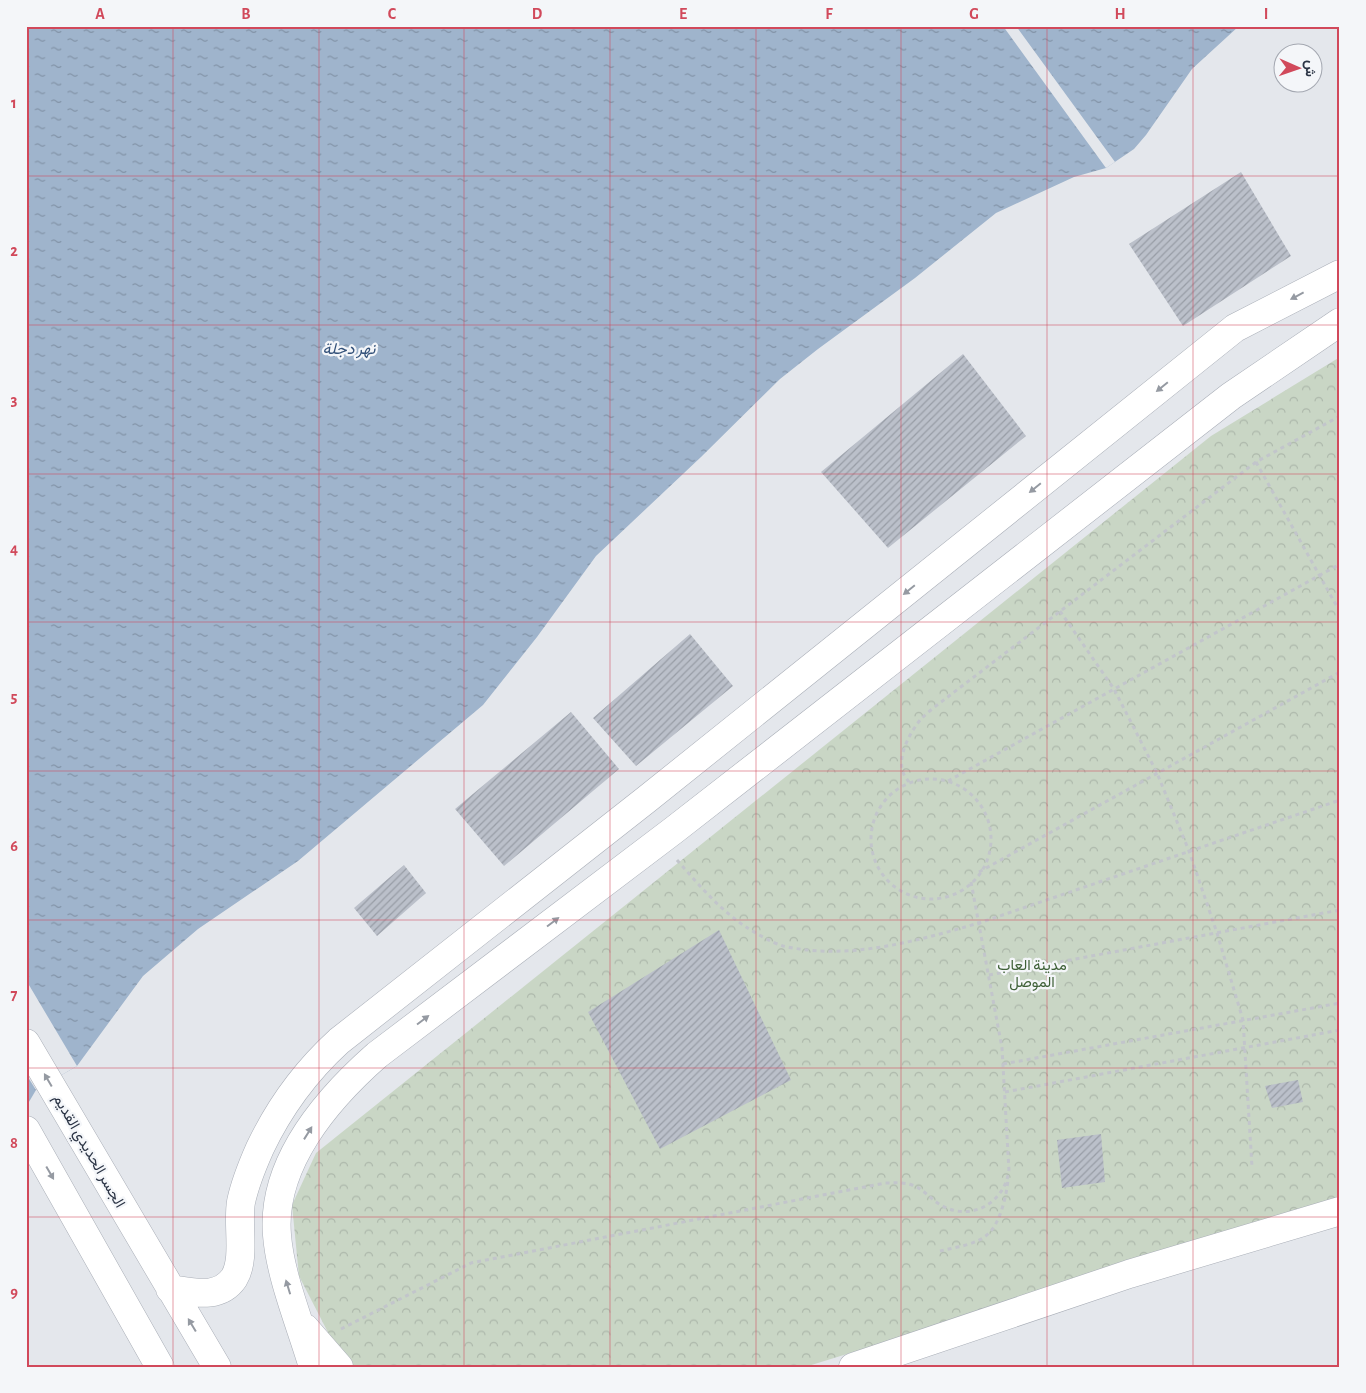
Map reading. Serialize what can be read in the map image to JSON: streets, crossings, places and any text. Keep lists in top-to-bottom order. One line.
{"streets":{"main road":["الجسر الحديدي القديم"]},"water":["نهر دجلة"],"parks":["مدينة العاب الموصل"],"north":"right","grid":{"columns":["A","B","C","D","E","F","G","H","I"],"rows":["1","2","3","4","5","6","7","8","9"]}}
